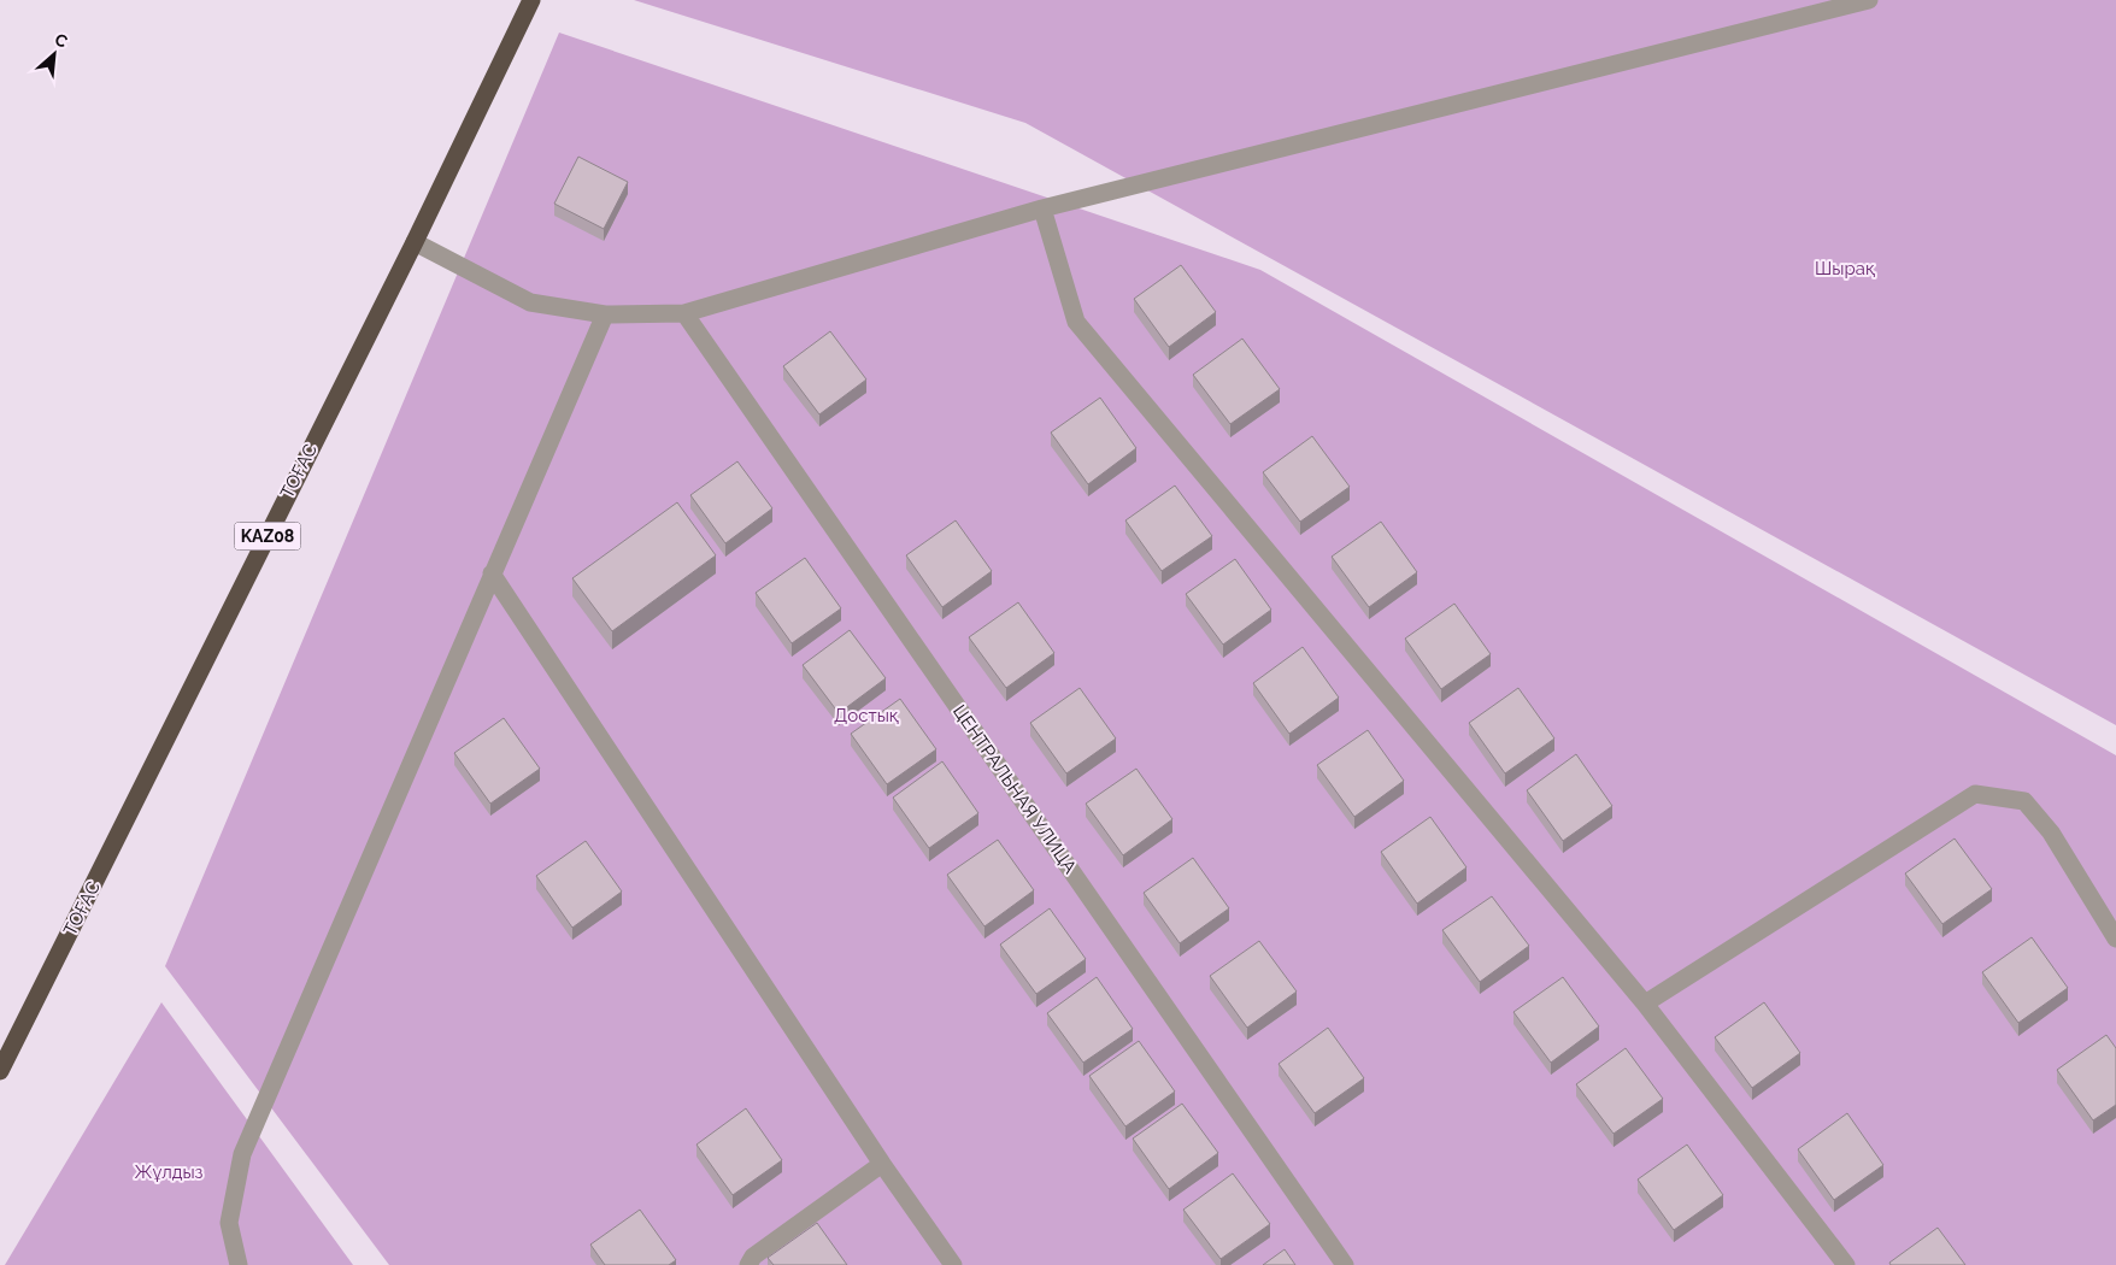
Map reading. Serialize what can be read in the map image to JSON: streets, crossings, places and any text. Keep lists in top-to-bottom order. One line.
{"streets":{"highway":["ТОҒАС","KAZ08"],"street":["ЦЕНТРАЛЬНАЯ УЛИЦА"]},"parks":["Шырақ","Достық","Жұлдыз"],"north":"top right"}
